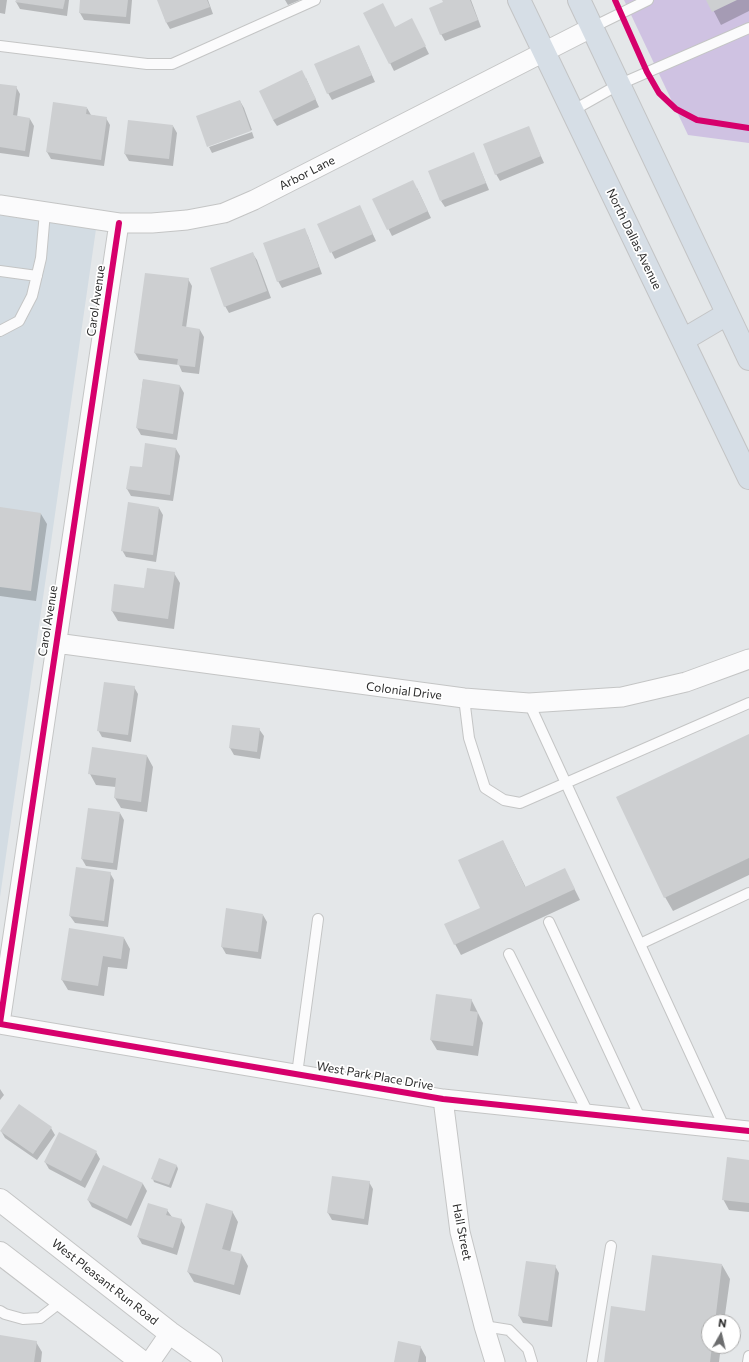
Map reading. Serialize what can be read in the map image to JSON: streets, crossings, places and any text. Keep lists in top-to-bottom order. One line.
{"streets":{"main road":["North Dallas Avenue","West Pleasant Run Road"],"street":["Arbor Lane","Carol Avenue","Colonial Drive","West Park Place Drive","Hall Street"]},"crossings":[["Arbor Lane","North Dallas Avenue"],["Arbor Lane","Carol Avenue"],["Carol Avenue","Colonial Drive"],["Carol Avenue","West Park Place Drive"],["West Park Place Drive","Hall Street"]],"north":"top"}
